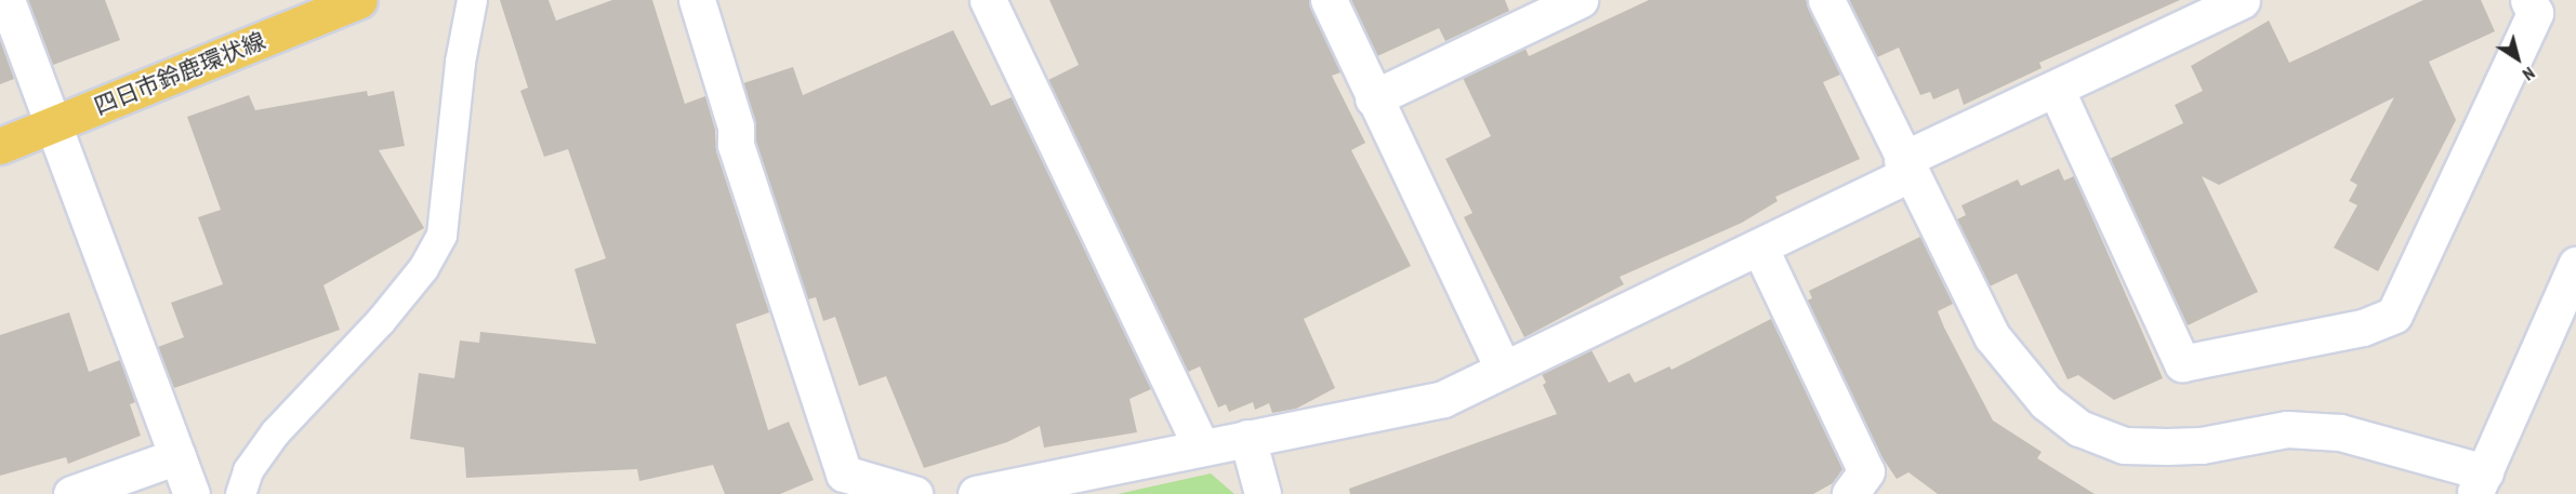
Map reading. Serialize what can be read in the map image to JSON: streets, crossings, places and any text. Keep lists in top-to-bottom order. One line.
{"streets":{"main road":["四日市鈴鹿環状線"]},"north":"bottom right"}
